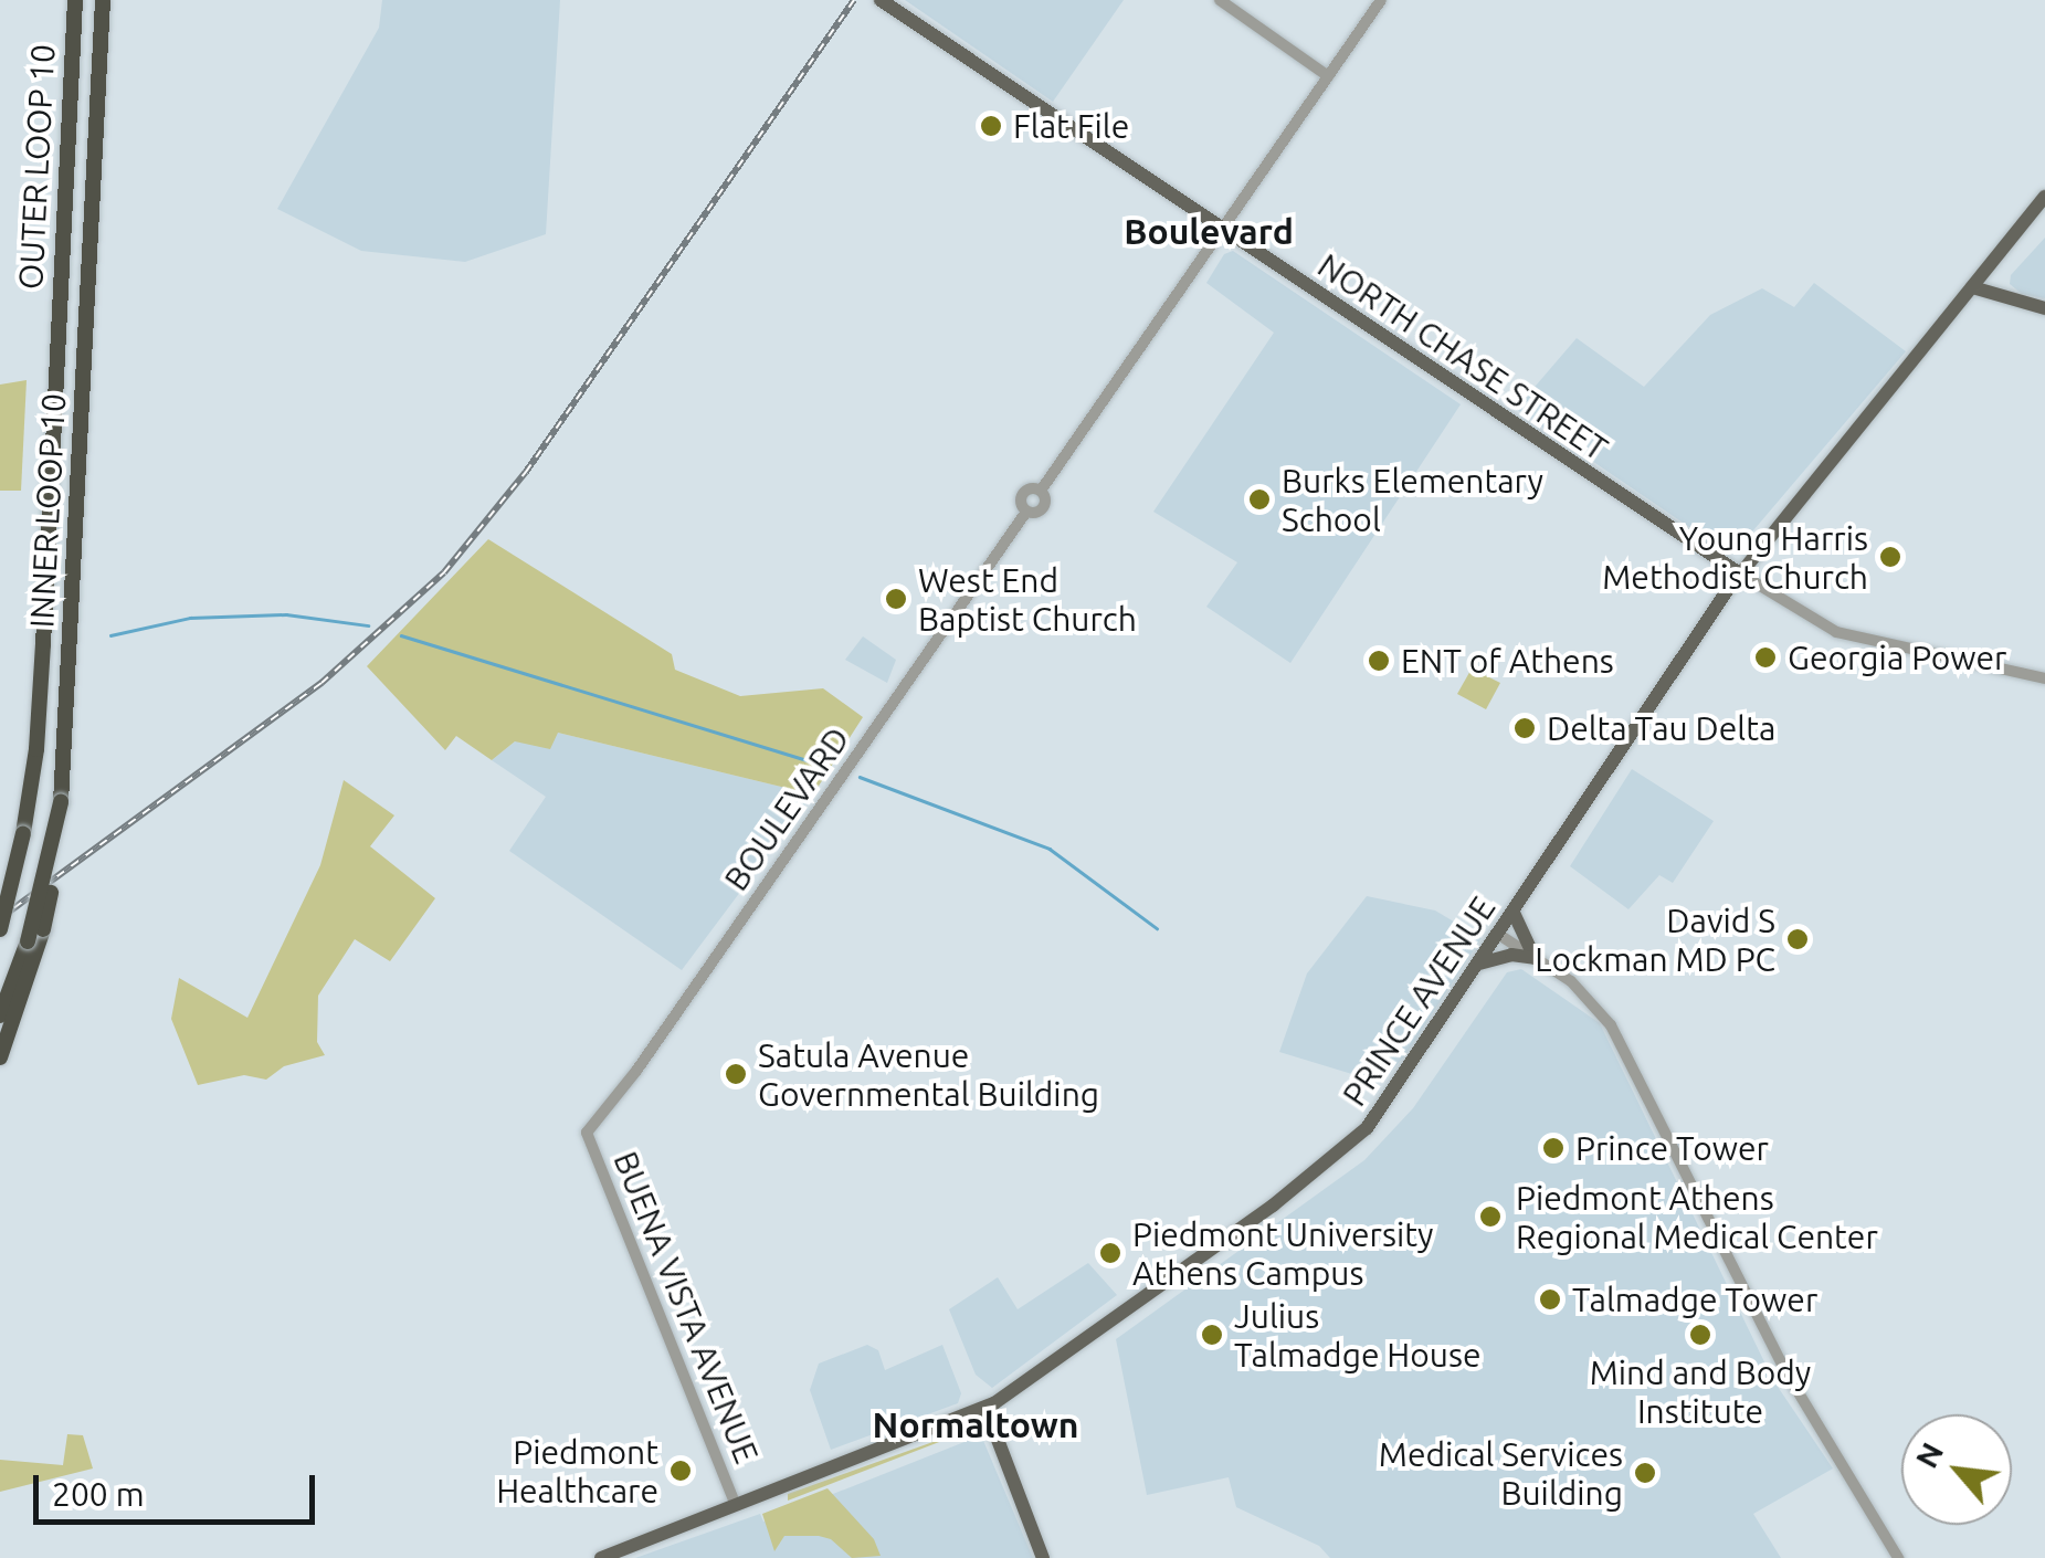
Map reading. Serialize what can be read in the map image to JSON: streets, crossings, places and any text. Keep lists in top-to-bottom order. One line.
{"streets":{"highway":["OUTER LOOP 10","INNER LOOP 10"],"main road":["NORTH CHASE STREET","PRINCE AVENUE"],"street":["BOULEVARD","BUENA VISTA AVENUE"]},"crossings":[["NORTH CHASE STREET","BOULEVARD"],["NORTH CHASE STREET","PRINCE AVENUE"],["BOULEVARD","BUENA VISTA AVENUE"],["PRINCE AVENUE","BUENA VISTA AVENUE"]],"districts":["Boulevard","Normaltown"],"places":["Flat File","Burks Elementary School","Young Harris Methodist Church","West End Baptist Church","Georgia Power","ENT of Athens","Delta Tau Delta","David S Lockman MD PC","Satula Avenue Governmental Building","Prince Tower","Piedmont Athens Regional Medical Center","Piedmont University Athens Campus","Talmadge Tower","Julius Talmadge House","Mind and Body Institute","Piedmont Healthcare","Medical Services Building"],"scale_bar":"200 m","north":"top left"}
